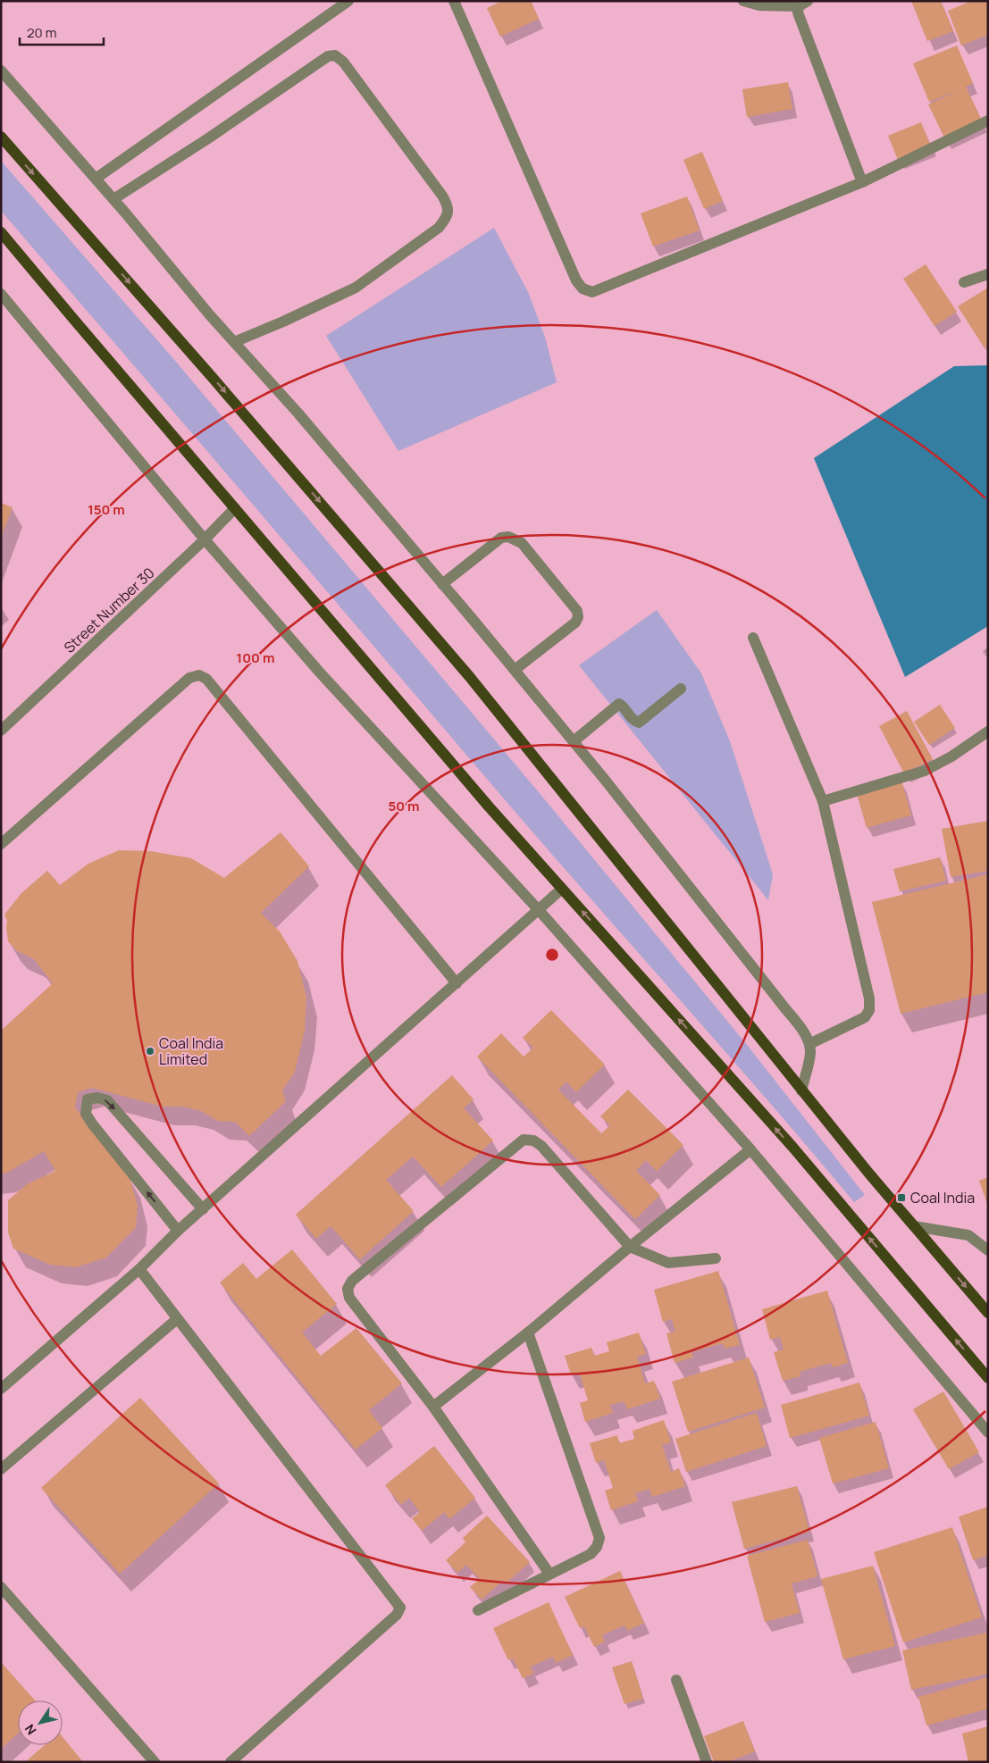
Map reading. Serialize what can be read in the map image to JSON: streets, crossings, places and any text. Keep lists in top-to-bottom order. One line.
{"streets":{"street":["Street Number 30"]},"places":{"other":["Coal India Limited"],"transit":["Coal India"]},"scale_bar":"20 m","north":"bottom left","rings":["150 m","100 m","50 m"]}
